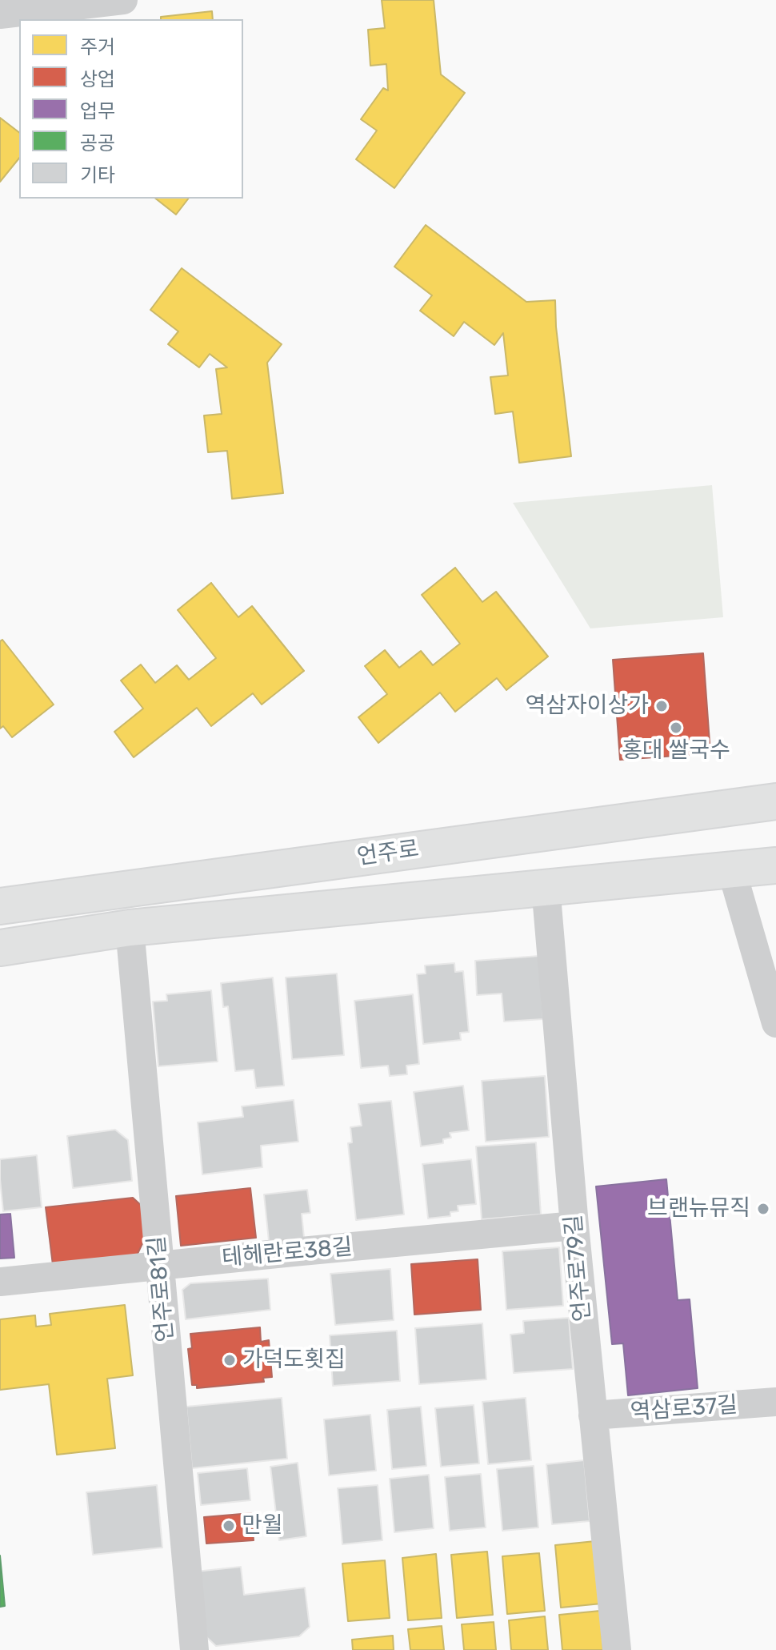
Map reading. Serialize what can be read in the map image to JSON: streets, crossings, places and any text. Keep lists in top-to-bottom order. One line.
{"streets":{"main road":["언주로"],"street":["테헤란로38길","언주로79길","언주로81길","역삼로37길"]},"crossings":[["테헤란로38길","언주로79길"],["테헤란로38길","언주로81길"],["언주로79길","역삼로37길"]],"places":["역삼자이상가","홍대 쌀국수","브랜뉴뮤직","가덕도횟집","만월"],"legend":["주거","상업","업무","공공","기타"]}
